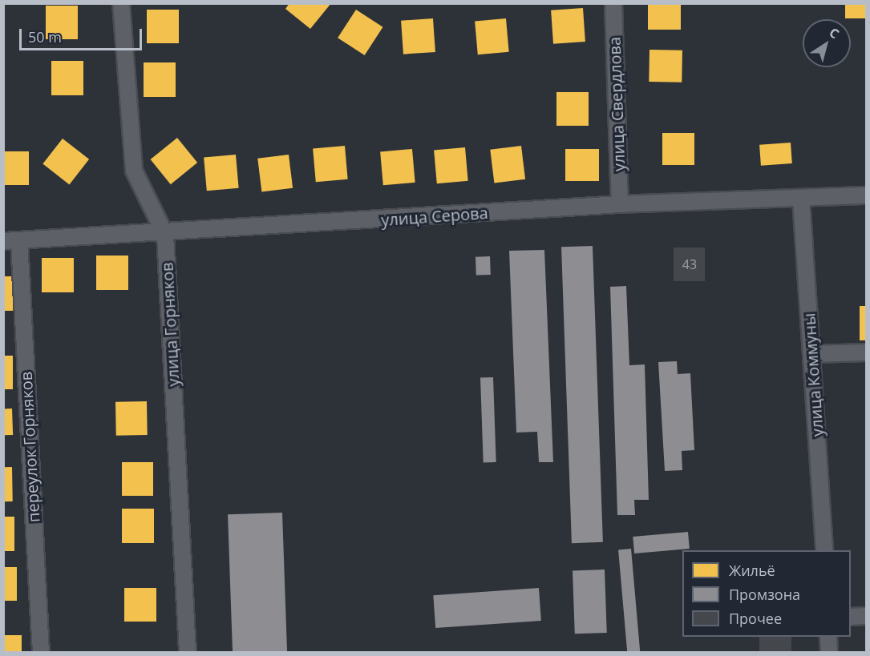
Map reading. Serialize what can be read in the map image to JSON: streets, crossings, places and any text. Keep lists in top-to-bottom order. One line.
{"streets":{"street":["улица Свердлова","улица Серова","улица Горняков","улица Коммуны","переулок Горняков"]},"crossings":[["улица Свердлова","улица Серова"],["улица Серова","улица Горняков"],["улица Серова","улица Коммуны"],["улица Серова","переулок Горняков"]],"house_numbers":["43"],"legend":["Жильё","Промзона","Прочее"],"scale_bar":"50 m","north":"top right"}
